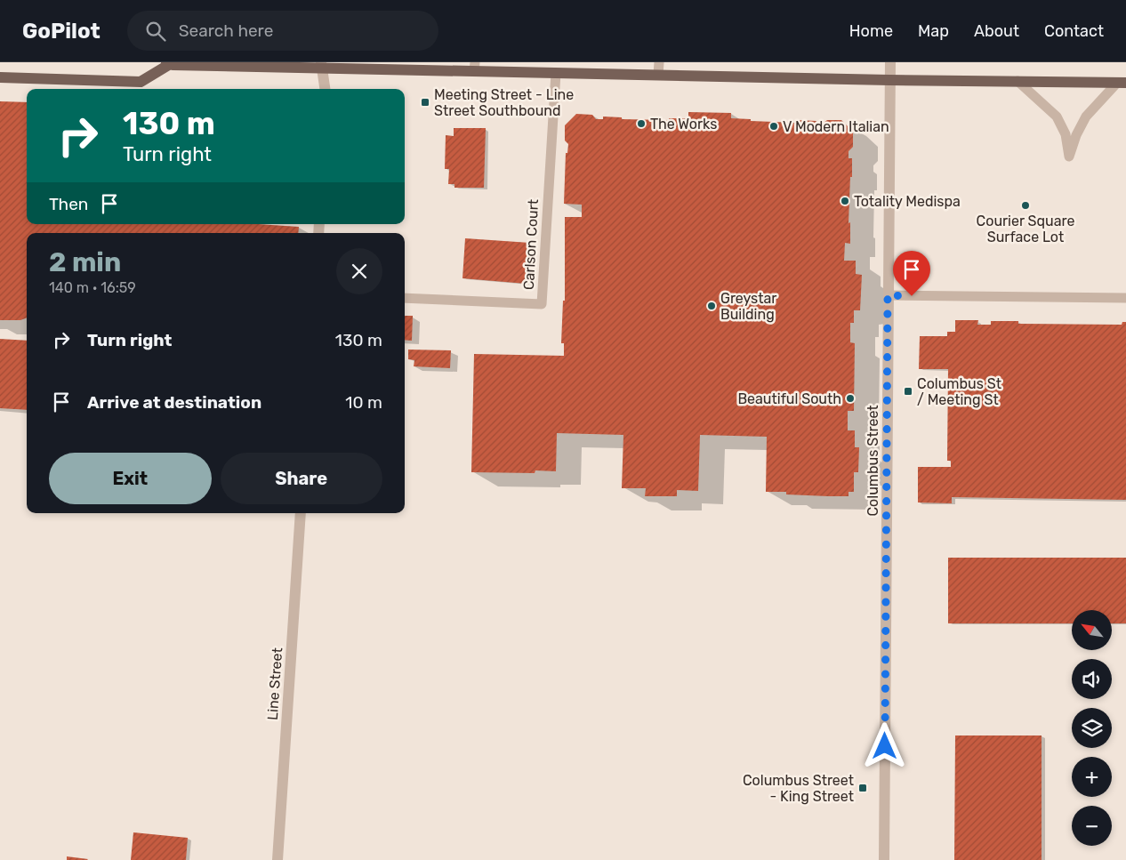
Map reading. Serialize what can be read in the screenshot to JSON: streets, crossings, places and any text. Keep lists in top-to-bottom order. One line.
{"streets":{"street":["Columbus Street","Line Street"],"lane":["Carlson Court"]},"places":{"transit":["Meeting Street - Line Street Southbound","Columbus St / Meeting St","Columbus Street - King Street"],"other":["The Works","V Modern Italian","Totality Medispa","Courier Square Surface Lot","Greystar Building","Beautiful South"]},"north":"top left","page":{"header":"GoPilot","search":"Search here","nav":["Home","Map","About","Contact"],"turn":["130 m","Turn right"],"then":"Then","heading":["2 min","140 m · 16:59"],"list":[{"name":"Turn right","value":"130 m"},{"name":"Arrive at destination","value":"10 m"}],"buttons":["Exit","Share"],"map_buttons":["+","−"]}}
